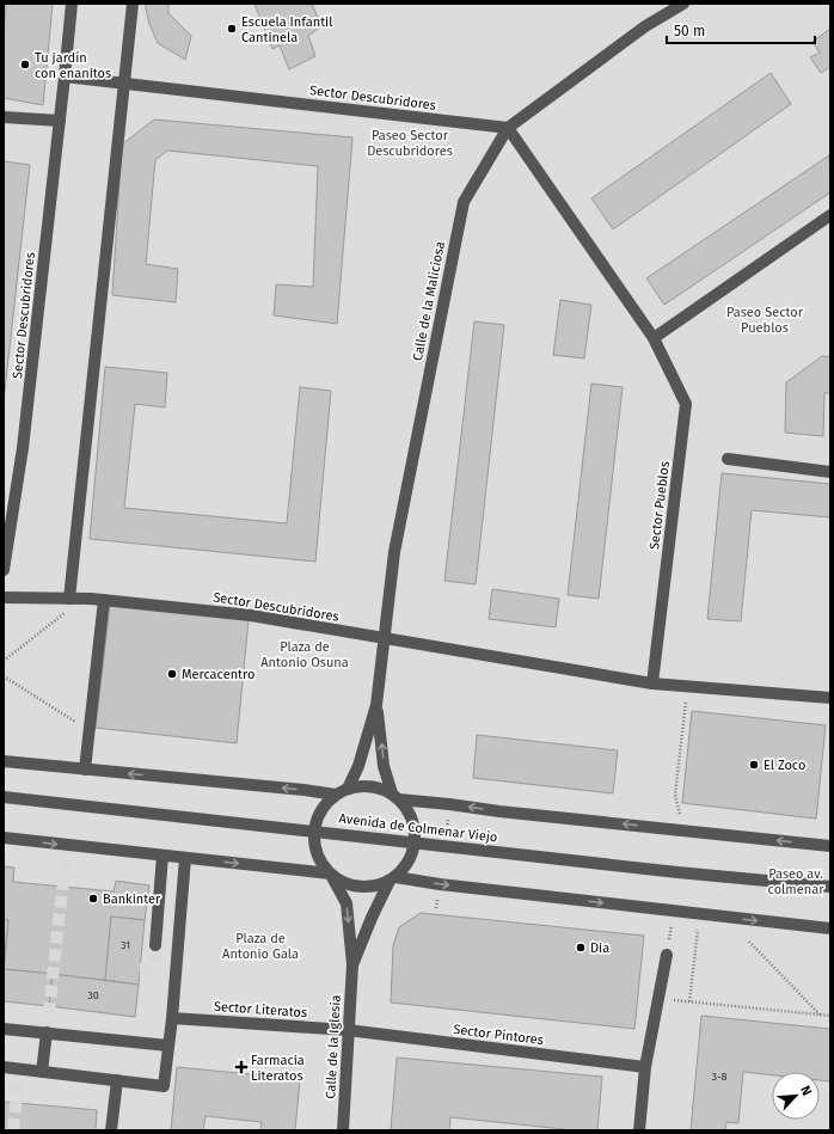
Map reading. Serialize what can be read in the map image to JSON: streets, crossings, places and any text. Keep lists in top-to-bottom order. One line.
{"streets":{"street":["Sector Descubridores","Calle de la Maliciosa","Sector Pueblos","Avenida de Colmenar Viejo","Sector Literatos","Sector Pintores","Calle de la Iglesia"]},"crossings":[["Sector Descubridores","Calle de la Maliciosa"],["Sector Descubridores","Sector Pueblos"],["Calle de la Maliciosa","Sector Pueblos"],["Calle de la Maliciosa","Avenida de Colmenar Viejo"],["Calle de la Maliciosa","Calle de la Iglesia"],["Avenida de Colmenar Viejo","Calle de la Iglesia"],["Sector Literatos","Sector Pintores"],["Sector Literatos","Calle de la Iglesia"],["Sector Pintores","Calle de la Iglesia"]],"parks":["Paseo Sector Descubridores","Paseo Sector Pueblos","Plaza de Antonio Osuna","Paseo av. colmenar","Plaza de Antonio Gala"],"places":{"other":["Escuela Infantil Cantinela","Tu jardín con enanitos","Mercacentro","El Zoco","Bankinter","Dia"],"health":["Farmacia Literatos"]},"house_numbers":["31","30","3-8"],"scale_bar":"50 m","north":"top right"}
